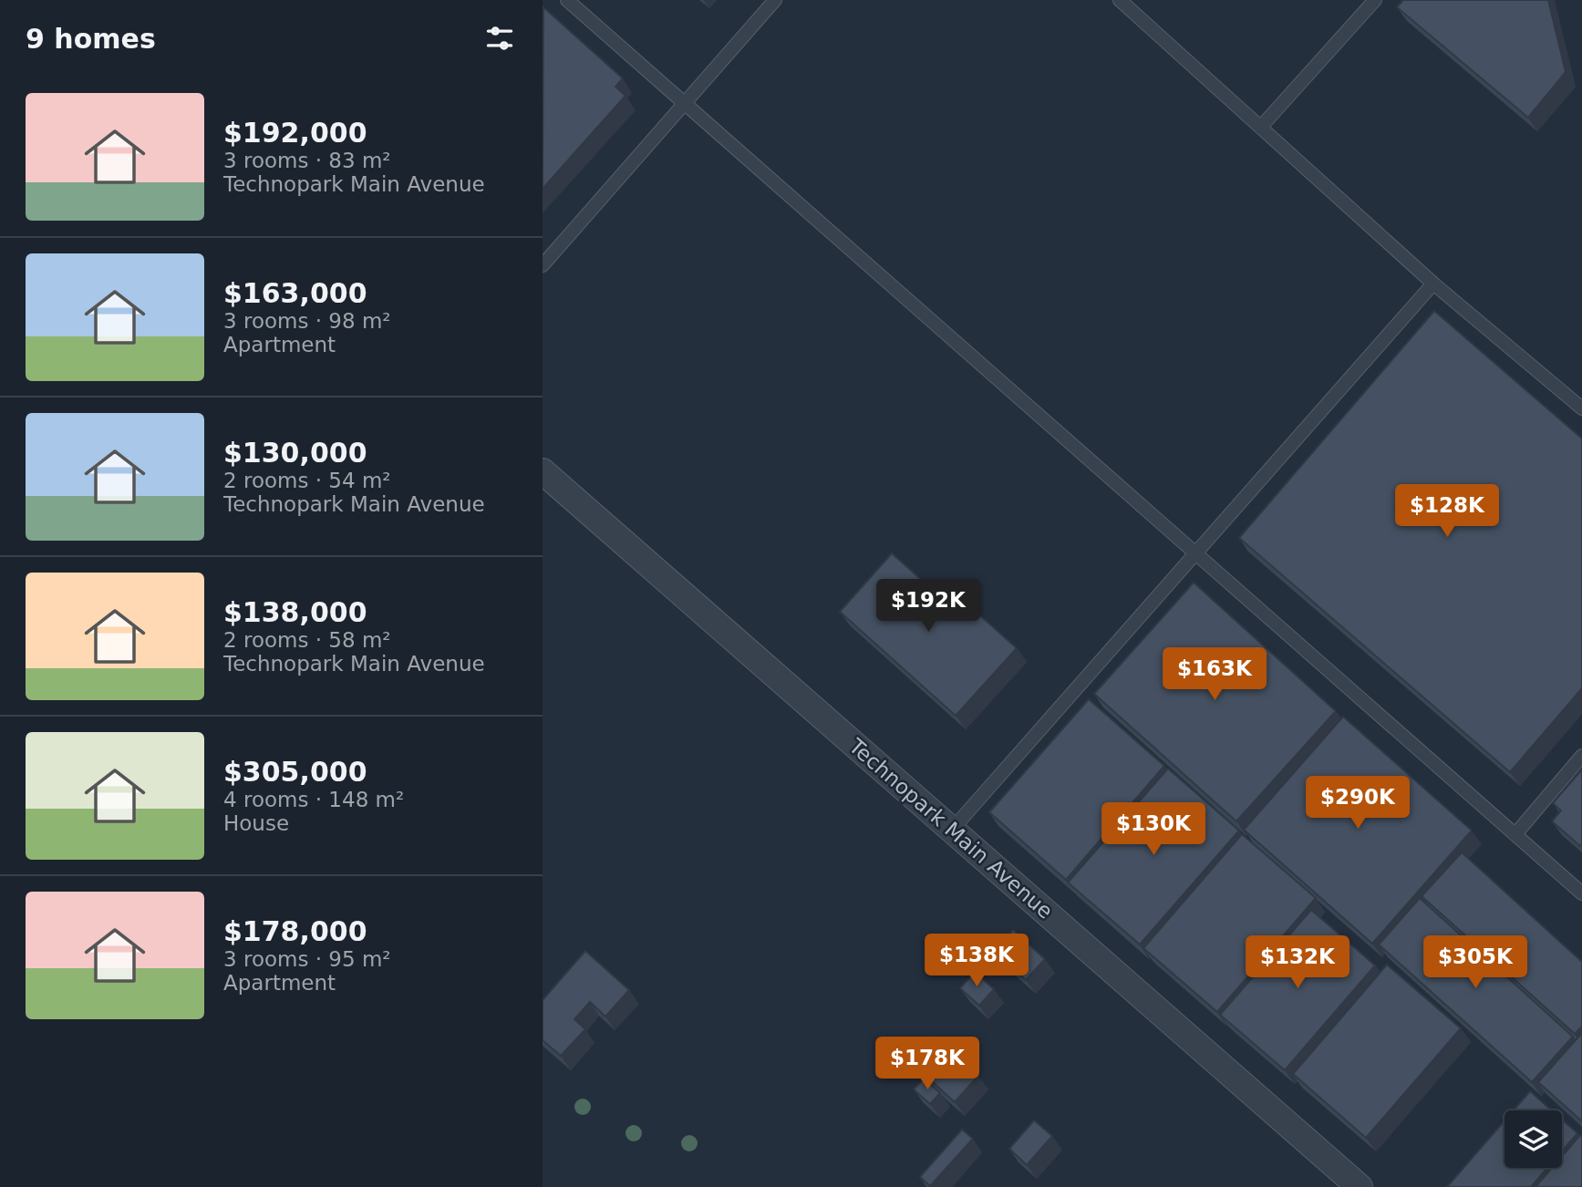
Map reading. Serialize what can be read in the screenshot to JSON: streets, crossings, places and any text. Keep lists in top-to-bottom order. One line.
{"streets":{"street":["Technopark Main Avenue"]},"page":{"heading":"9 homes","list":[{"name":"$192,000","note":"3 rooms · 83 m² · Technopark Main Avenue"},{"name":"$163,000","note":"3 rooms · 98 m² · Apartment"},{"name":"$130,000","note":"2 rooms · 54 m² · Technopark Main Avenue"},{"name":"$138,000","note":"2 rooms · 58 m² · Technopark Main Avenue"},{"name":"$305,000","note":"4 rooms · 148 m² · House"},{"name":"$178,000","note":"3 rooms · 95 m² · Apartment"}],"price":["$128K","$192K","$163K","$290K","$130K","$138K","$132K","$305K","$178K"]}}
